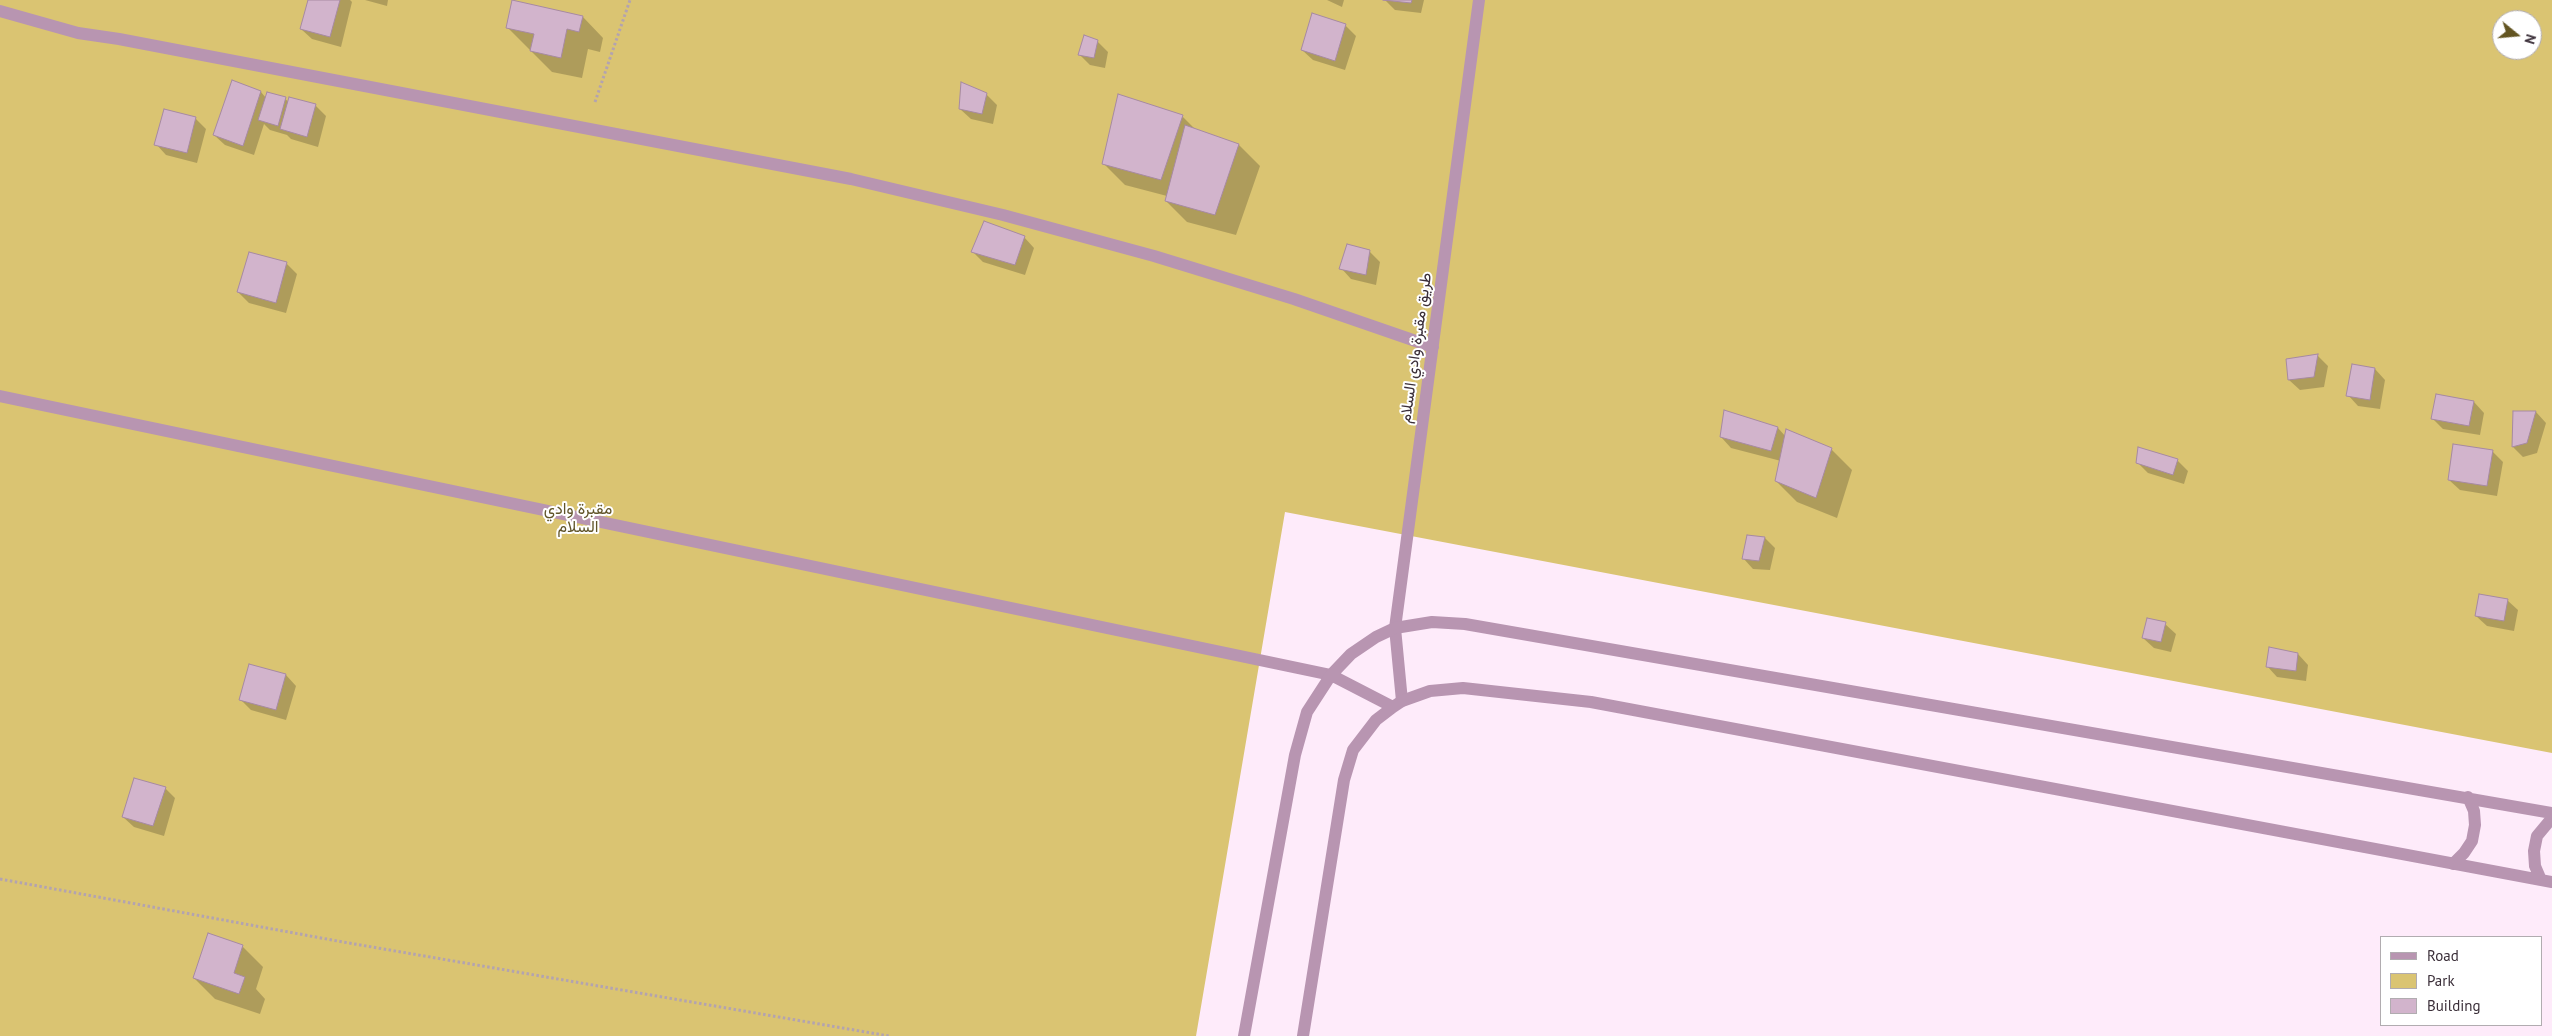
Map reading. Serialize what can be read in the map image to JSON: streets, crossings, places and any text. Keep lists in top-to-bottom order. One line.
{"streets":{"street":["طريق مقبرة وادي السلام"]},"parks":["مقبرة وادي السلام"],"legend":["Road","Park","Building"],"north":"right"}
